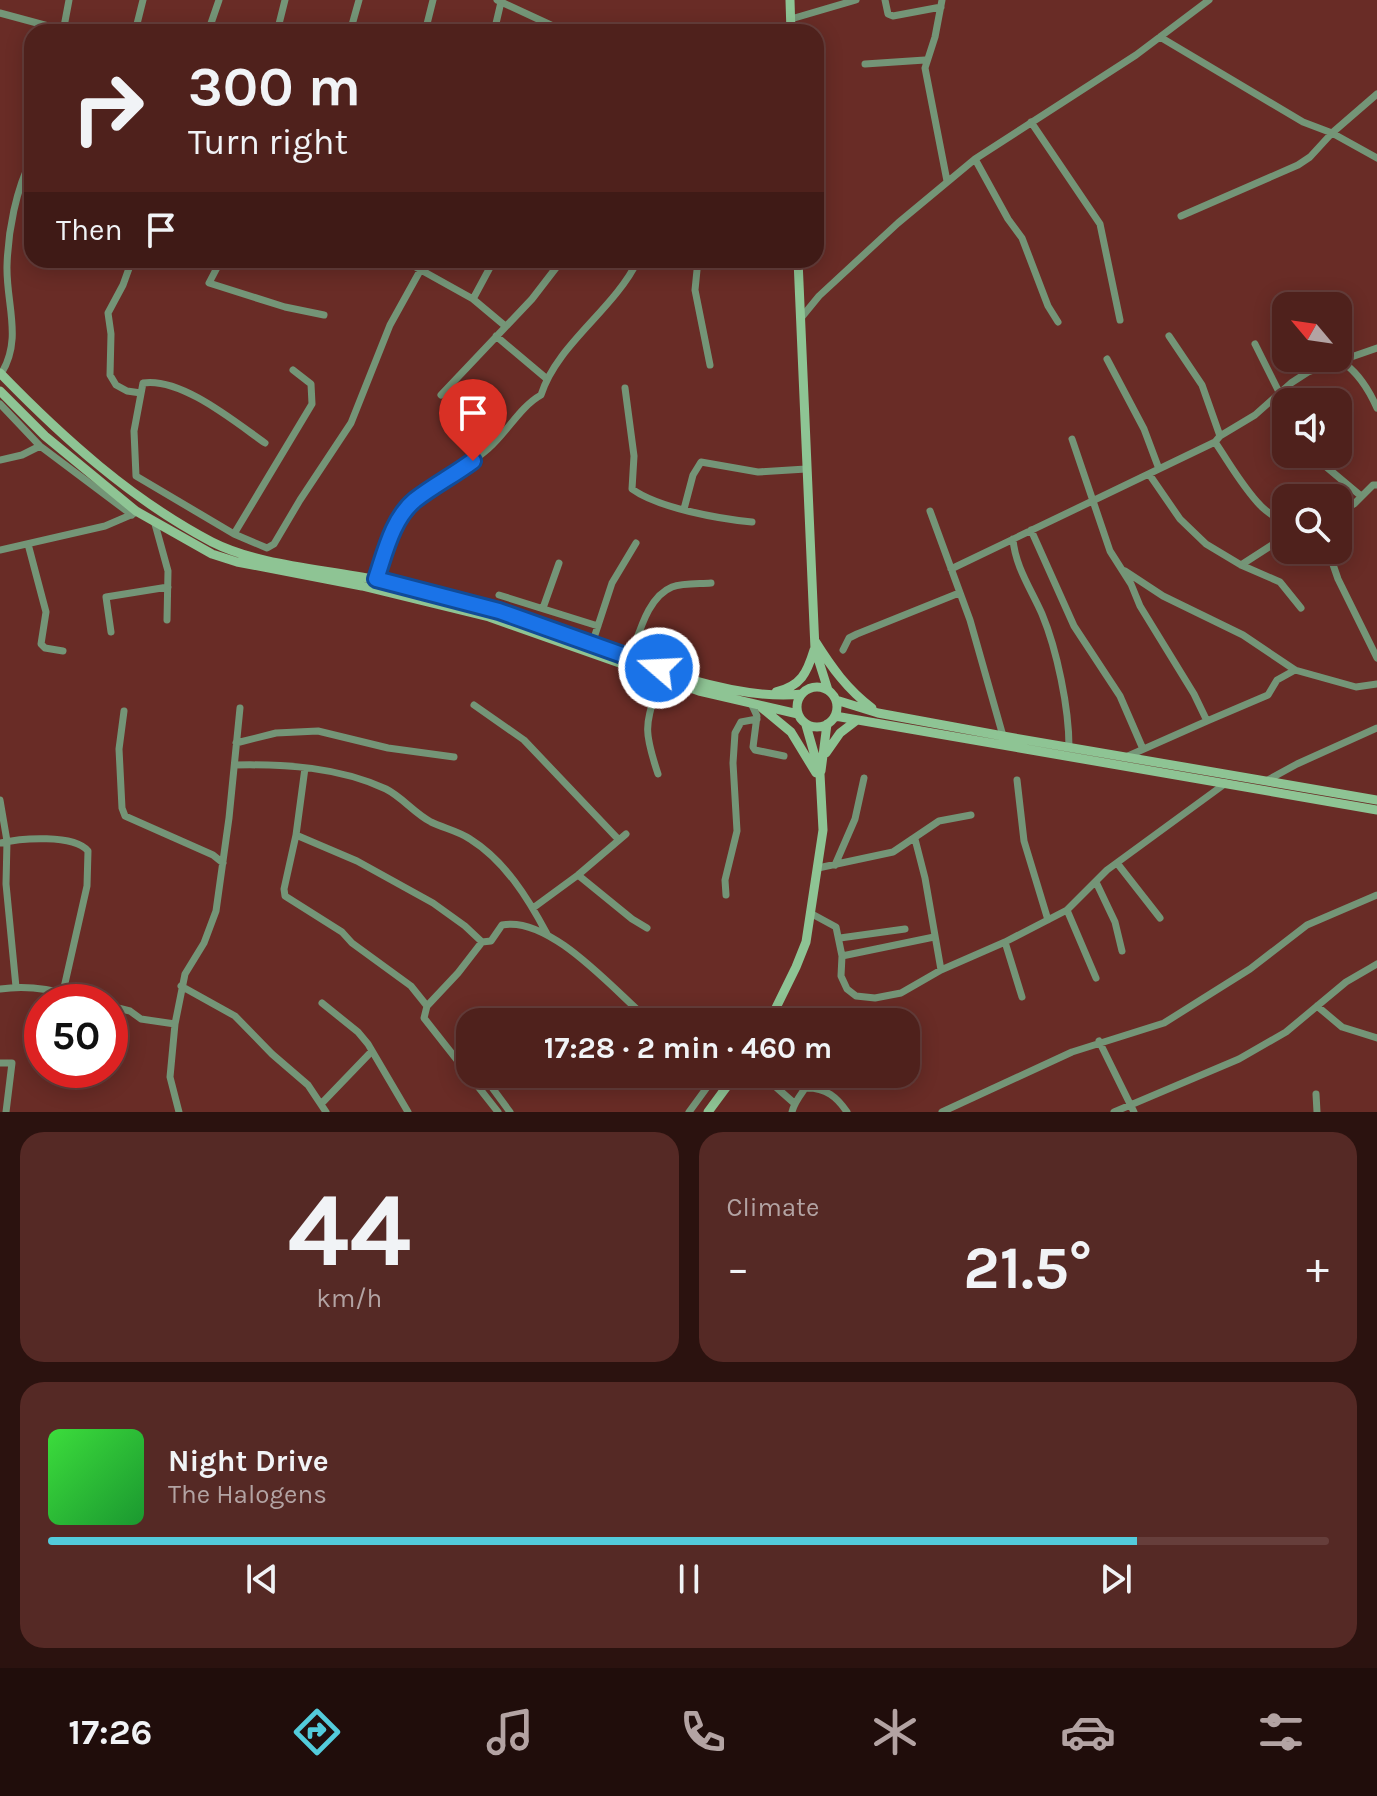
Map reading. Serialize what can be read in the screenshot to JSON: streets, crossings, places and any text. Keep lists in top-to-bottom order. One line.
{"north":"top left","page":{"turn":["300 m","Turn right"],"then":"Then","limit":"50","trip":"17:28 · 2 min · 460 m","tile":[["44","km/h"],"Climate"],"heat":["−","21.5°","+"],"song":["Night Drive","The Halogens"],"tabs":"17:26"}}
